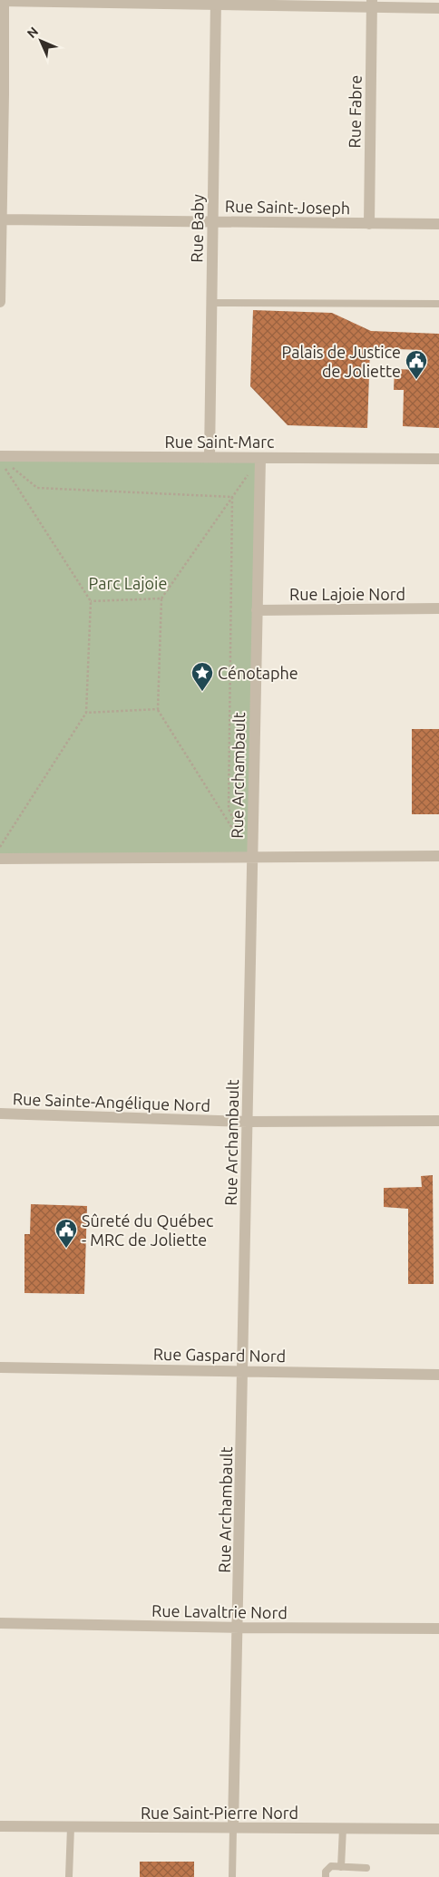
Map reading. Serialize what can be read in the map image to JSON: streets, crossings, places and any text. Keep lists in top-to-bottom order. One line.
{"streets":{"street":["Rue Fabre","Rue Saint-Joseph","Rue Baby","Rue Saint-Marc","Rue Lajoie Nord","Rue Archambault","Rue Sainte-Angélique Nord","Rue Gaspard Nord","Rue Lavaltrie Nord","Rue Saint-Pierre Nord"]},"crossings":[["Rue Fabre","Rue Saint-Joseph"],["Rue Saint-Joseph","Rue Baby"],["Rue Baby","Rue Saint-Marc"],["Rue Saint-Marc","Rue Archambault"],["Rue Lajoie Nord","Rue Archambault"],["Rue Archambault","Rue Sainte-Angélique Nord"],["Rue Archambault","Rue Gaspard Nord"],["Rue Archambault","Rue Lavaltrie Nord"],["Rue Archambault","Rue Saint-Pierre Nord"]],"parks":["Parc Lajoie"],"places":{"public building":["Palais de Justice de Joliette","Sûreté du Québec - MRC de Joliette"],"place":["Cénotaphe"]},"north":"top left"}
